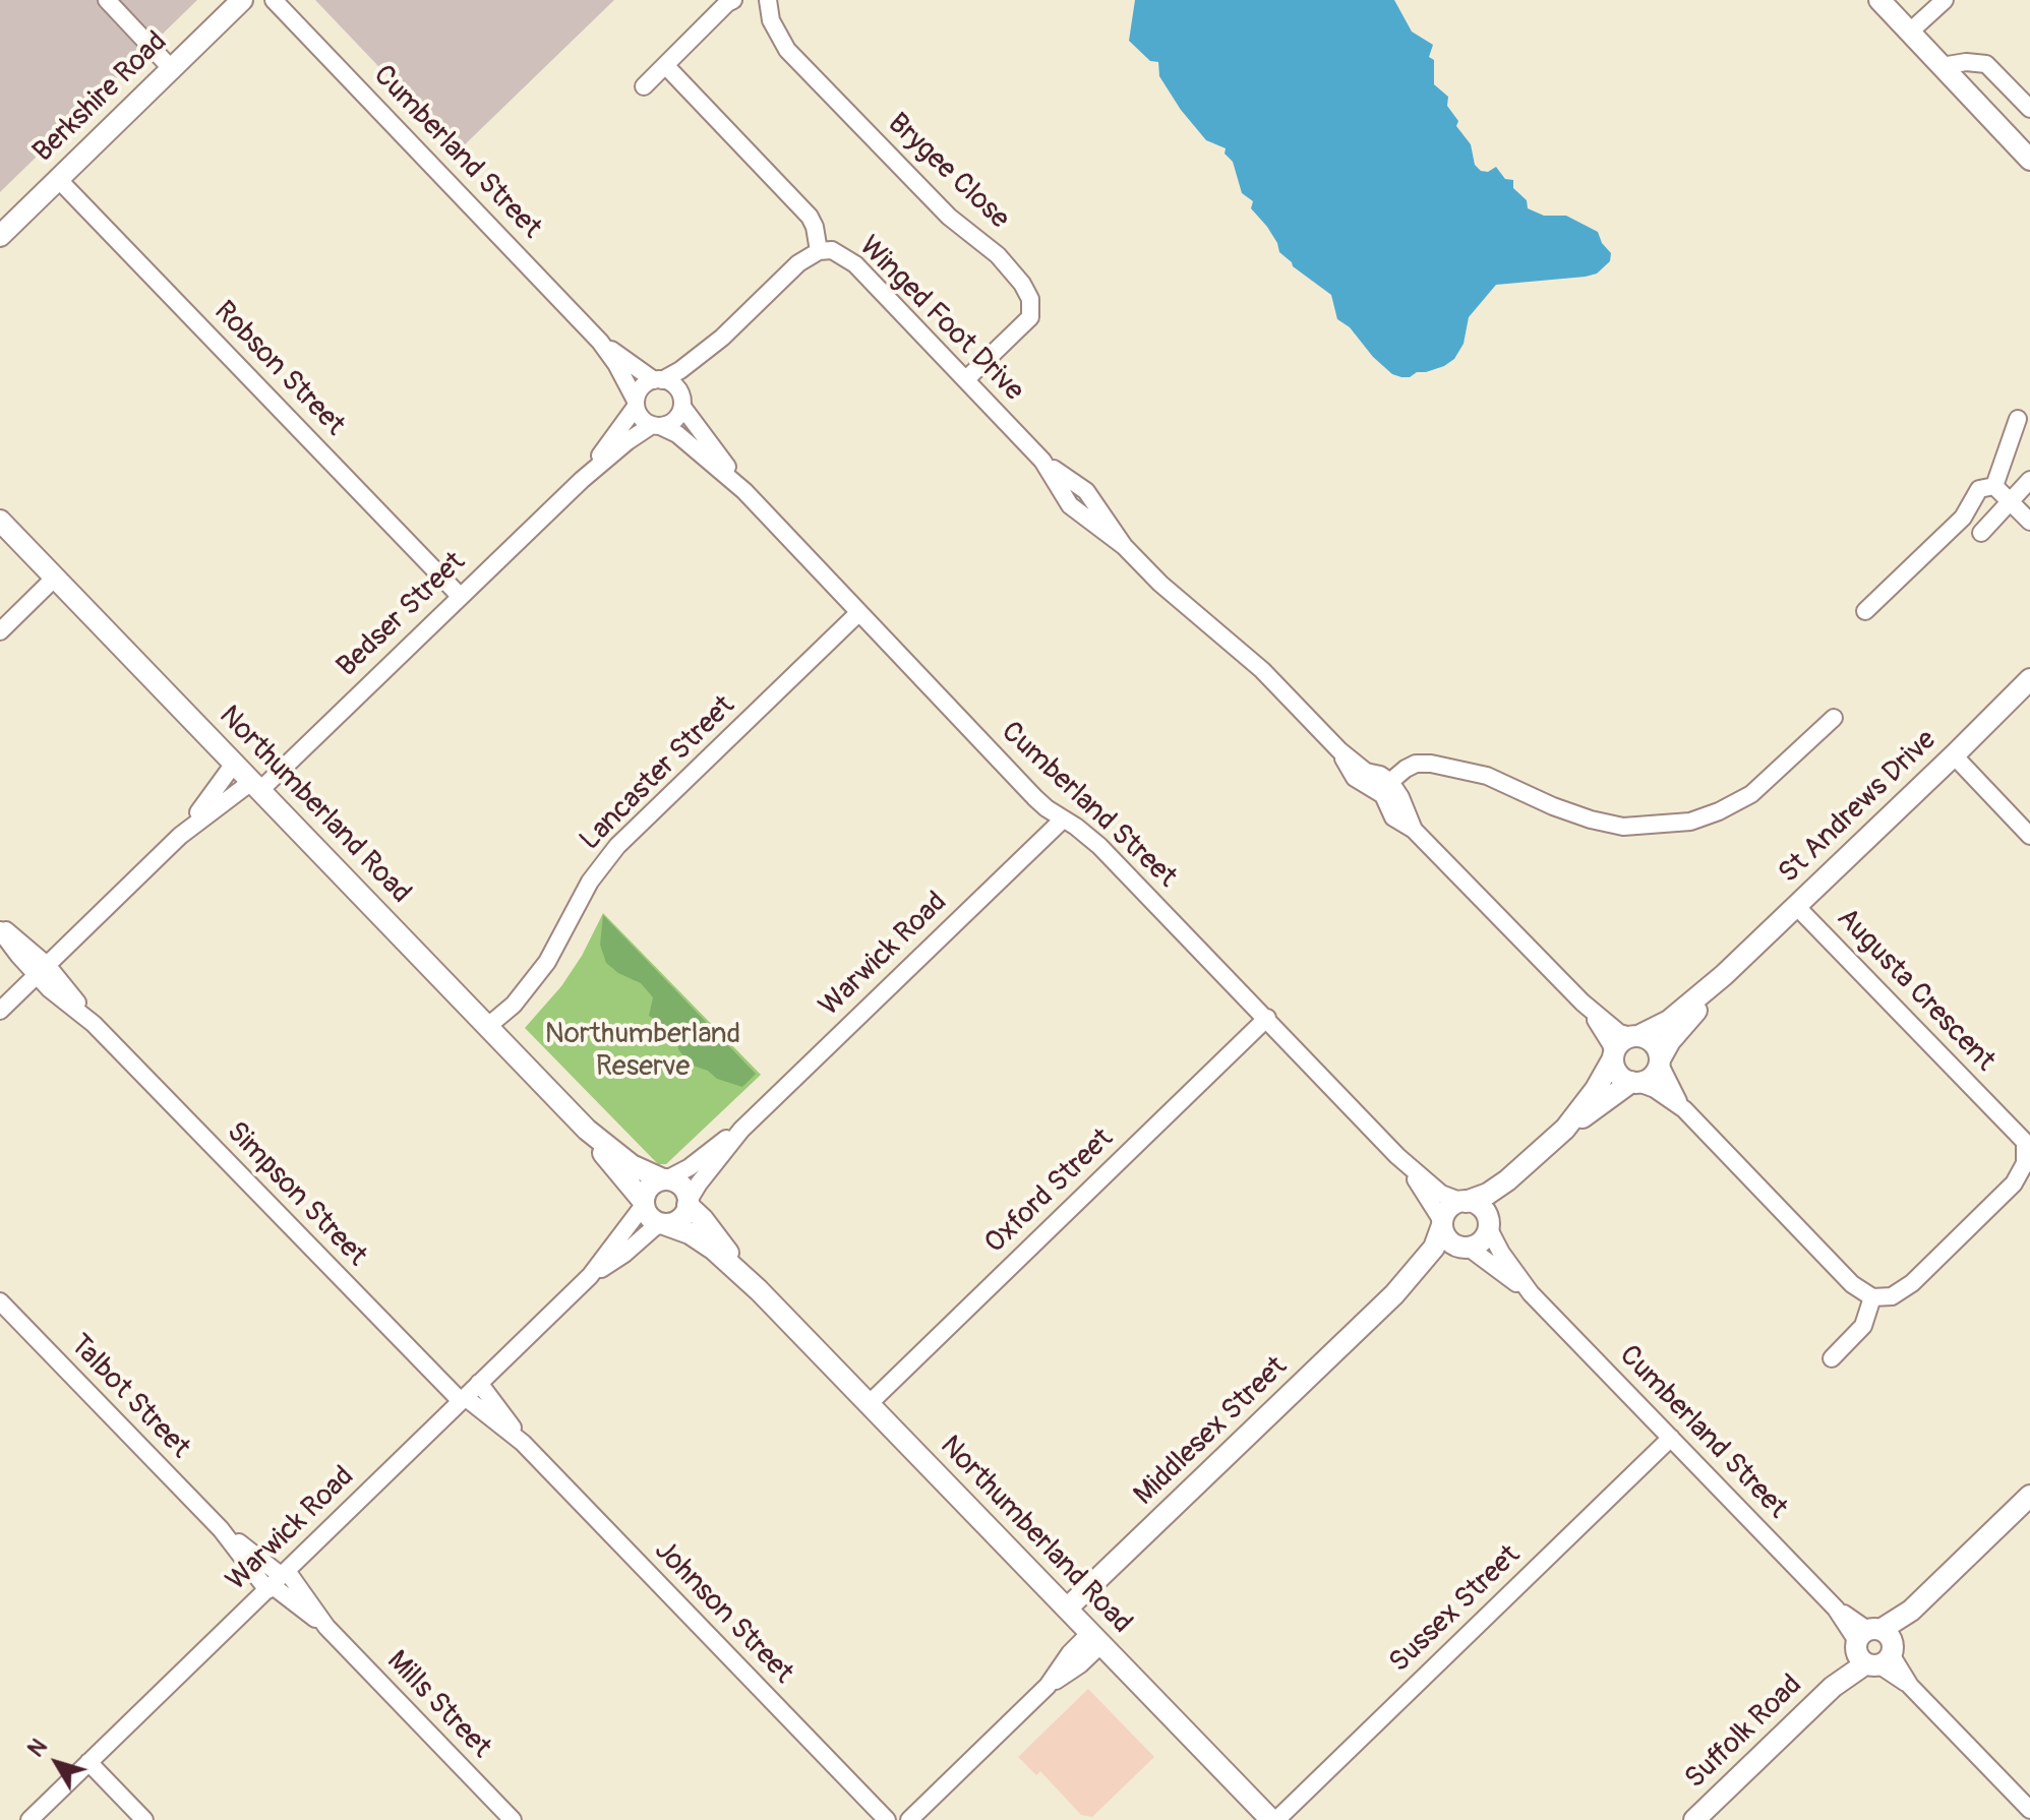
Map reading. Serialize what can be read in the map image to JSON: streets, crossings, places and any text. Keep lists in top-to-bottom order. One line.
{"streets":{"street":["Berkshire Road","Cumberland Street","Brygee Close","Winged Foot Drive","Robson Street","Bedser Street","Lancaster Street","Northumberland Road","St Andrews Drive","Warwick Road","Augusta Crescent","Oxford Street","Simpson Street","Talbot Street","Middlesex Street","Sussex Street","Johnson Street","Mills Street","Suffolk Road"]},"crossings":[["Berkshire Road","Robson Street"],["Cumberland Street","Bedser Street"],["Cumberland Street","Lancaster Street"],["Cumberland Street","Warwick Road"],["Cumberland Street","Oxford Street"],["Cumberland Street","Middlesex Street"],["Cumberland Street","Sussex Street"],["Cumberland Street","Suffolk Road"],["Brygee Close","Winged Foot Drive"],["Robson Street","Bedser Street"],["Bedser Street","Northumberland Road"],["Lancaster Street","Northumberland Road"],["Northumberland Road","Warwick Road"],["Northumberland Road","Oxford Street"],["Northumberland Road","Middlesex Street"],["Northumberland Road","Sussex Street"],["St Andrews Drive","Augusta Crescent"],["Warwick Road","Simpson Street"],["Warwick Road","Talbot Street"],["Warwick Road","Johnson Street"],["Warwick Road","Mills Street"],["Simpson Street","Johnson Street"],["Talbot Street","Mills Street"]],"parks":["Northumberland Reserve"],"north":"top left"}
